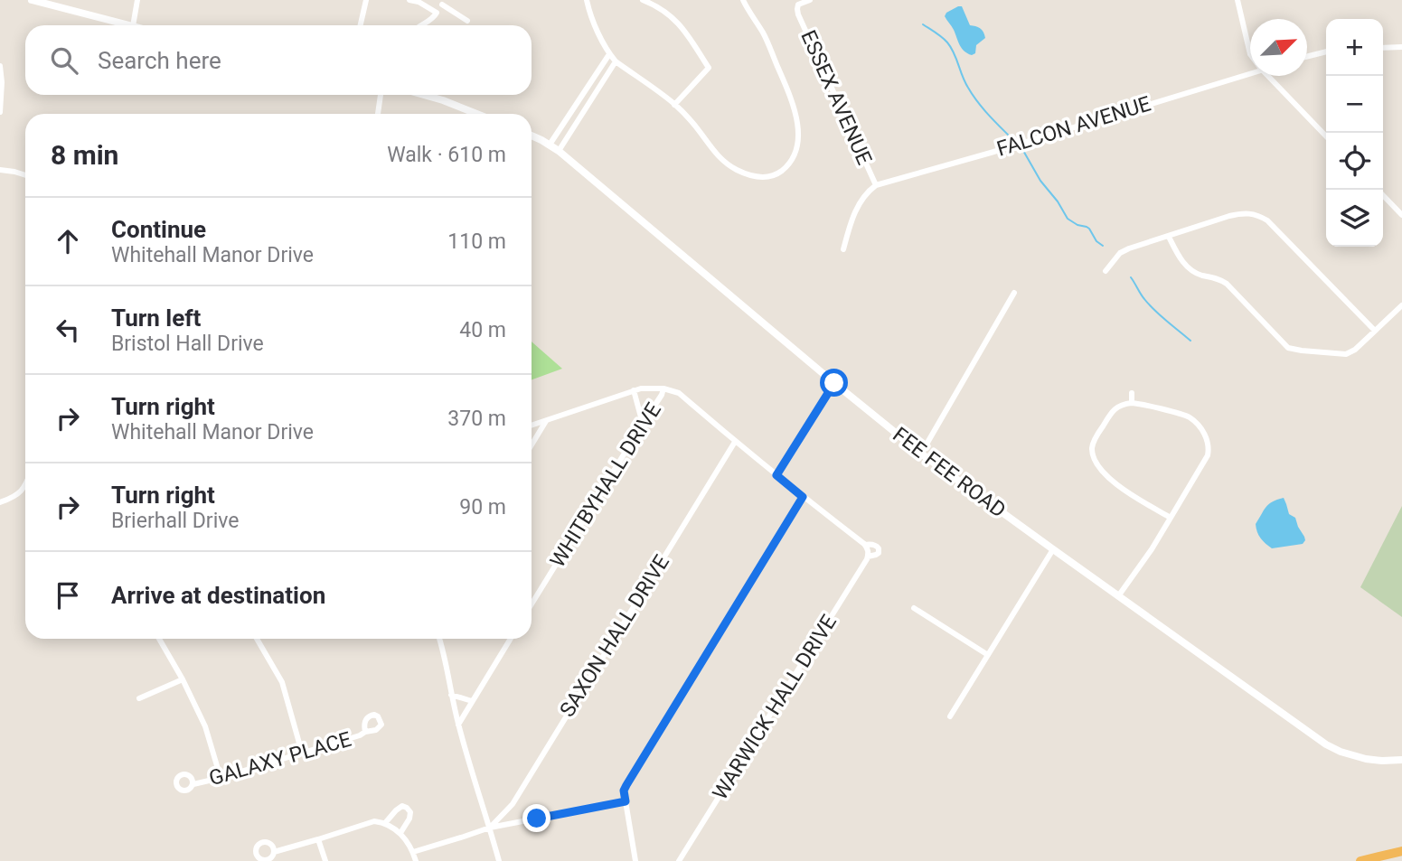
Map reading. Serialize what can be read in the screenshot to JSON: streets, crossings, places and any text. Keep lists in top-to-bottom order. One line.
{"streets":{"street":["ESSEX AVENUE","FALCON AVENUE","FEE FEE ROAD","WHITBYHALL DRIVE","SAXON HALL DRIVE","WARWICK HALL DRIVE","GALAXY PLACE"]},"crossings":[["ESSEX AVENUE","FALCON AVENUE"]],"north":"top right","page":{"map_buttons":["+","−"],"search":"Search here","heading":["8 min","Walk · 610 m"],"list":[["Continue","Whitehall Manor Drive","110 m"],["Turn left","Bristol Hall Drive","40 m"],["Turn right","Whitehall Manor Drive","370 m"],["Turn right","Brierhall Drive","90 m"],"Arrive at destination"]}}
